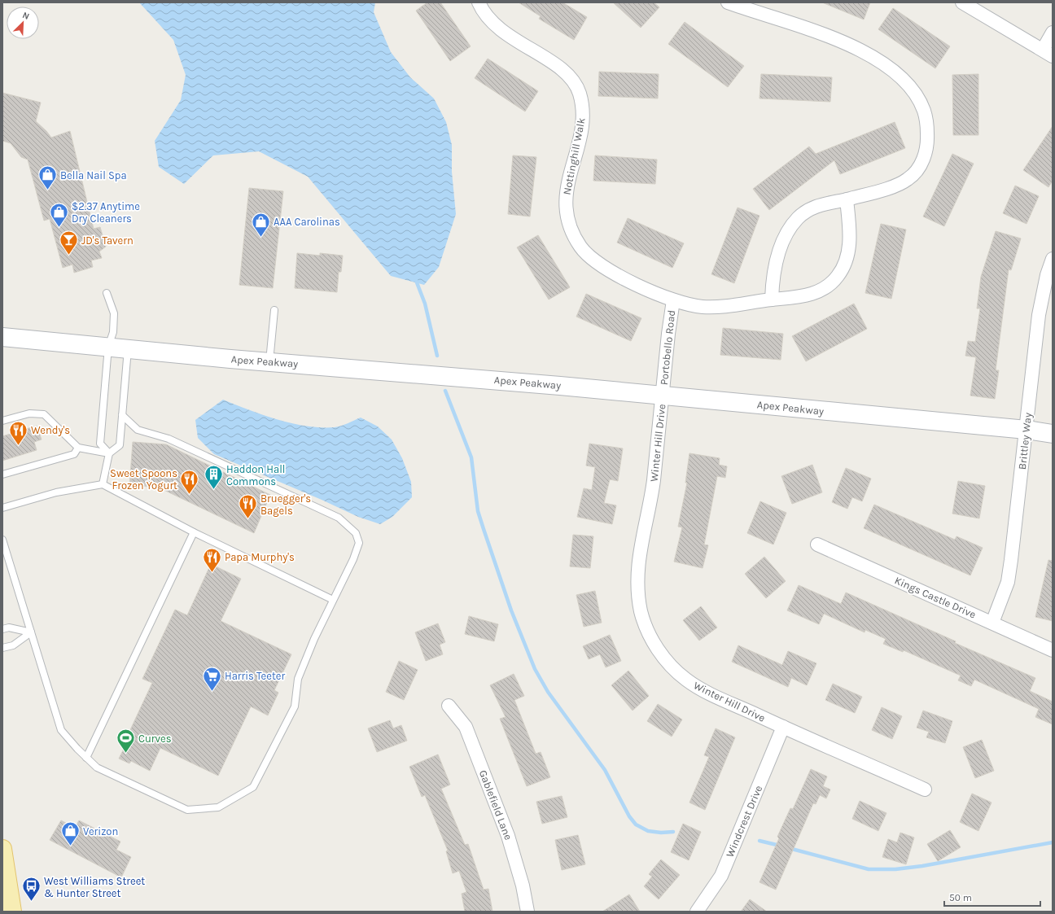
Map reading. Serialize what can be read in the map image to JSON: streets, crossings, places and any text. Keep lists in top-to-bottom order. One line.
{"streets":{"main road":["Apex Peakway"],"street":["Nottinghill Walk","Portobello Road","Brittley Way","Winter Hill Drive","Kings Castle Drive","Gablefield Lane","Windcrest Drive"]},"crossings":[["Nottinghill Walk","Portobello Road"],["Portobello Road","Apex Peakway"],["Portobello Road","Winter Hill Drive"],["Apex Peakway","Brittley Way"],["Apex Peakway","Winter Hill Drive"],["Brittley Way","Kings Castle Drive"],["Winter Hill Drive","Windcrest Drive"]],"places":{"shop":["Bella Nail Spa","$2.37 Anytime Dry Cleaners","AAA Carolinas","Verizon"],"bar":["JD's Tavern"],"restaurant":["Wendy's","Sweet Spoons Frozen Yogurt","Bruegger's Bagels","Papa Murphy's"],"building":["Haddon Hall Commons"],"supermarket":["Harris Teeter"],"sports":["Curves"],"bus stop":["West Williams Street & Hunter Street"]},"scale_bar":"50 m","north":"top right"}
